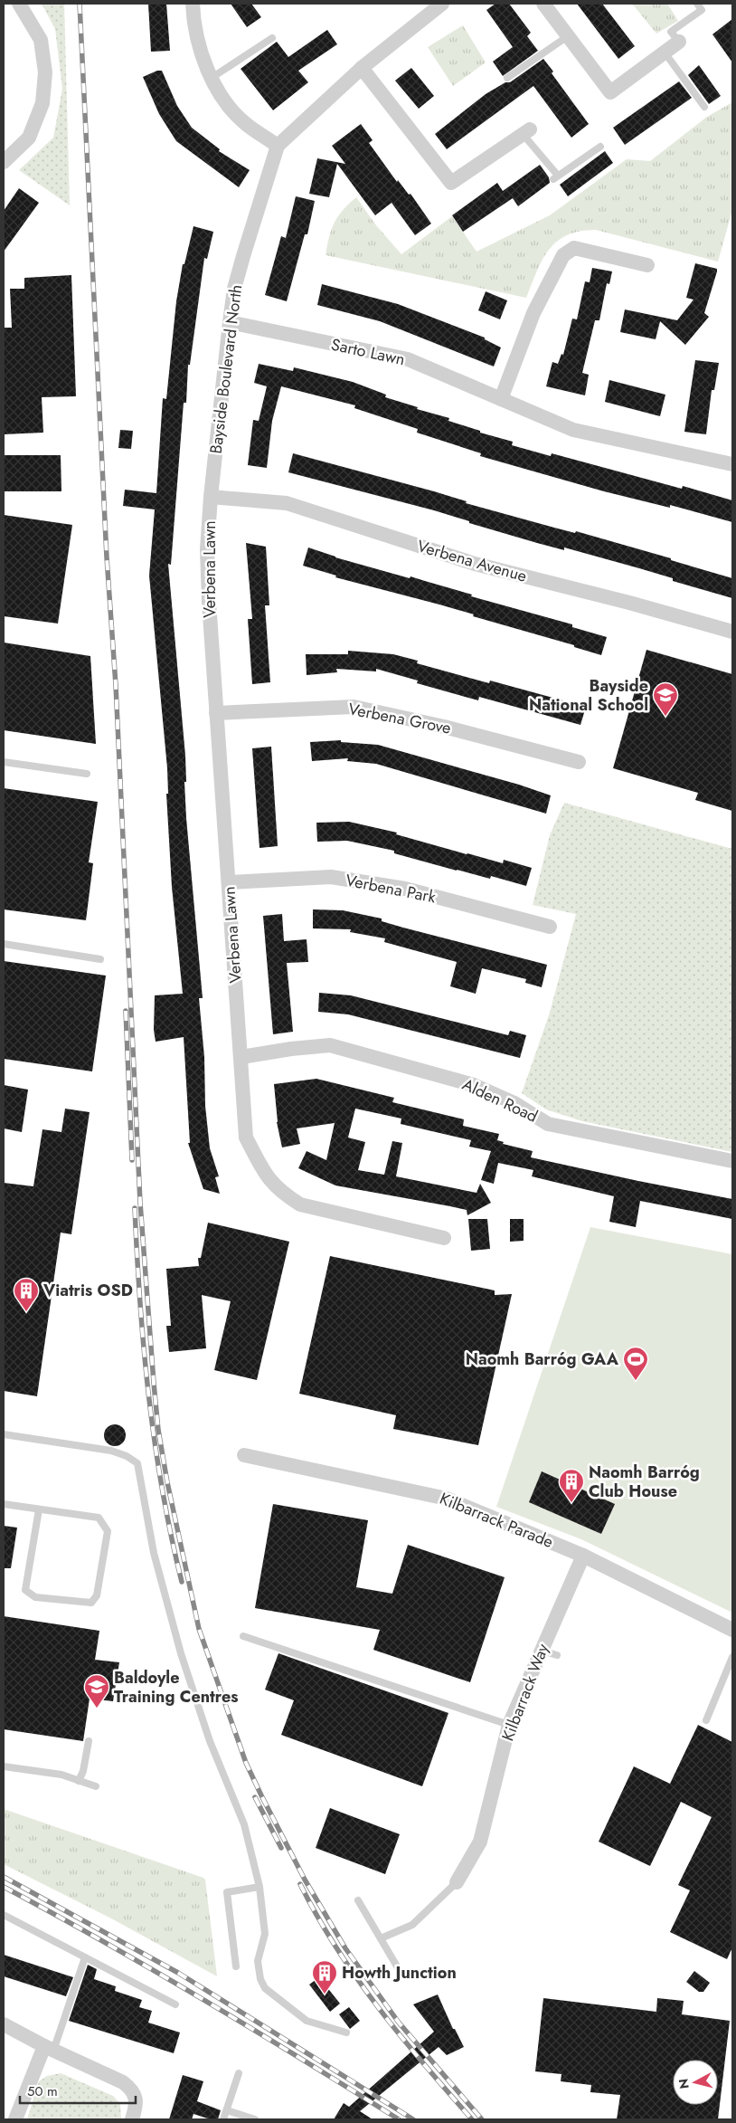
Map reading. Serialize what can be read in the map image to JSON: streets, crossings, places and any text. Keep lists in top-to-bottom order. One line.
{"streets":{"street":["Sarto Lawn","Bayside Boulevard North","Verbena Avenue","Verbena Lawn","Verbena Grove","Verbena Park","Alden Road","Kilbarrack Parade","Kilbarrack Way"]},"crossings":[["Sarto Lawn","Bayside Boulevard North"],["Bayside Boulevard North","Verbena Avenue"],["Bayside Boulevard North","Verbena Lawn"],["Verbena Avenue","Verbena Lawn"],["Verbena Lawn","Verbena Grove"],["Verbena Lawn","Verbena Park"],["Verbena Lawn","Alden Road"],["Kilbarrack Parade","Kilbarrack Way"]],"places":{"school or university":["Bayside National School","Baldoyle Training Centres"],"building":["Viatris OSD","Naomh Barróg Club House","Howth Junction"],"sports":["Naomh Barróg GAA"]},"scale_bar":"50 m","north":"left"}
